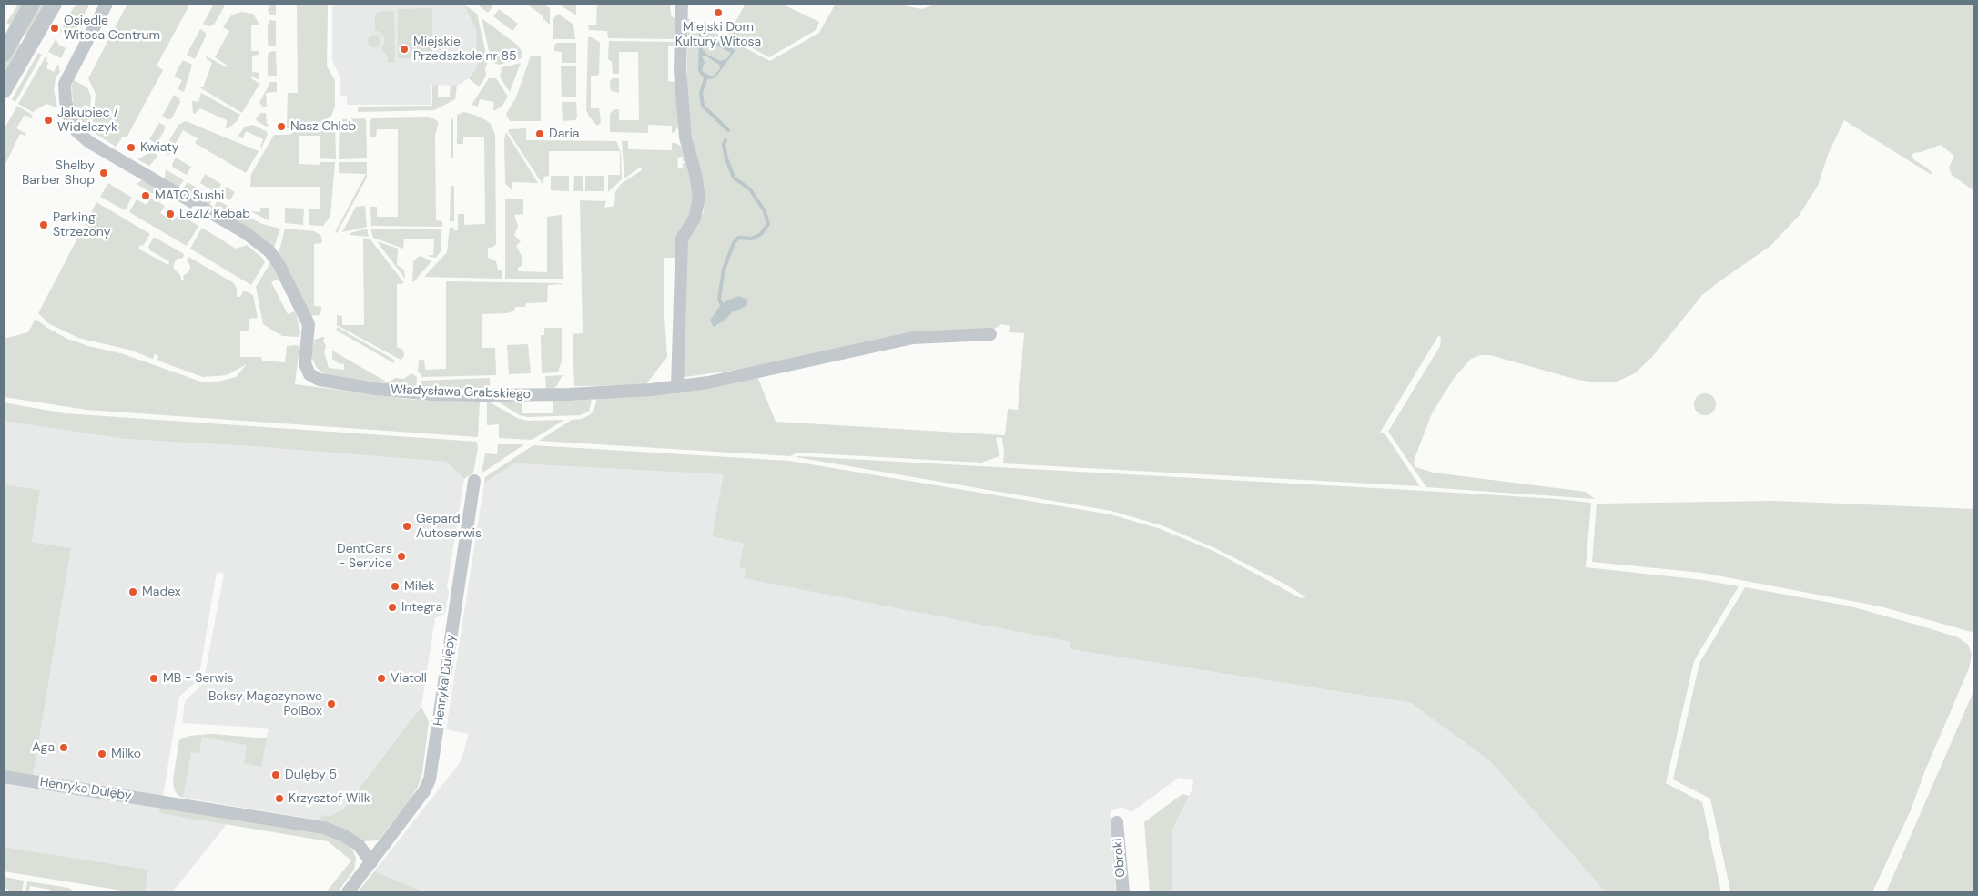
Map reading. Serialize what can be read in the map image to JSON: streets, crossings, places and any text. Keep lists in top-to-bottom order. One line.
{"streets":{"street":["Władysława Grabskiego","Henryka Dulęby","Obroki"]},"places":["Miejski Dom Kultury Witosa","Osiedle Witosa Centrum","Miejskie Przedszkole nr 85","Jakubiec / Widelczyk","Nasz Chleb","Daria","Kwiaty","Shelby Barber Shop","MATO Sushi","LeZIZ Kebab","Parking Strzeżony","Gepard Autoserwis","DentCars - Service","Miłek","Madex","Integra","MB - Serwis","Viatoll","Boksy Magazynowe PolBox","Aga","Milko","Dulęby 5","Krzysztof Wilk"]}
